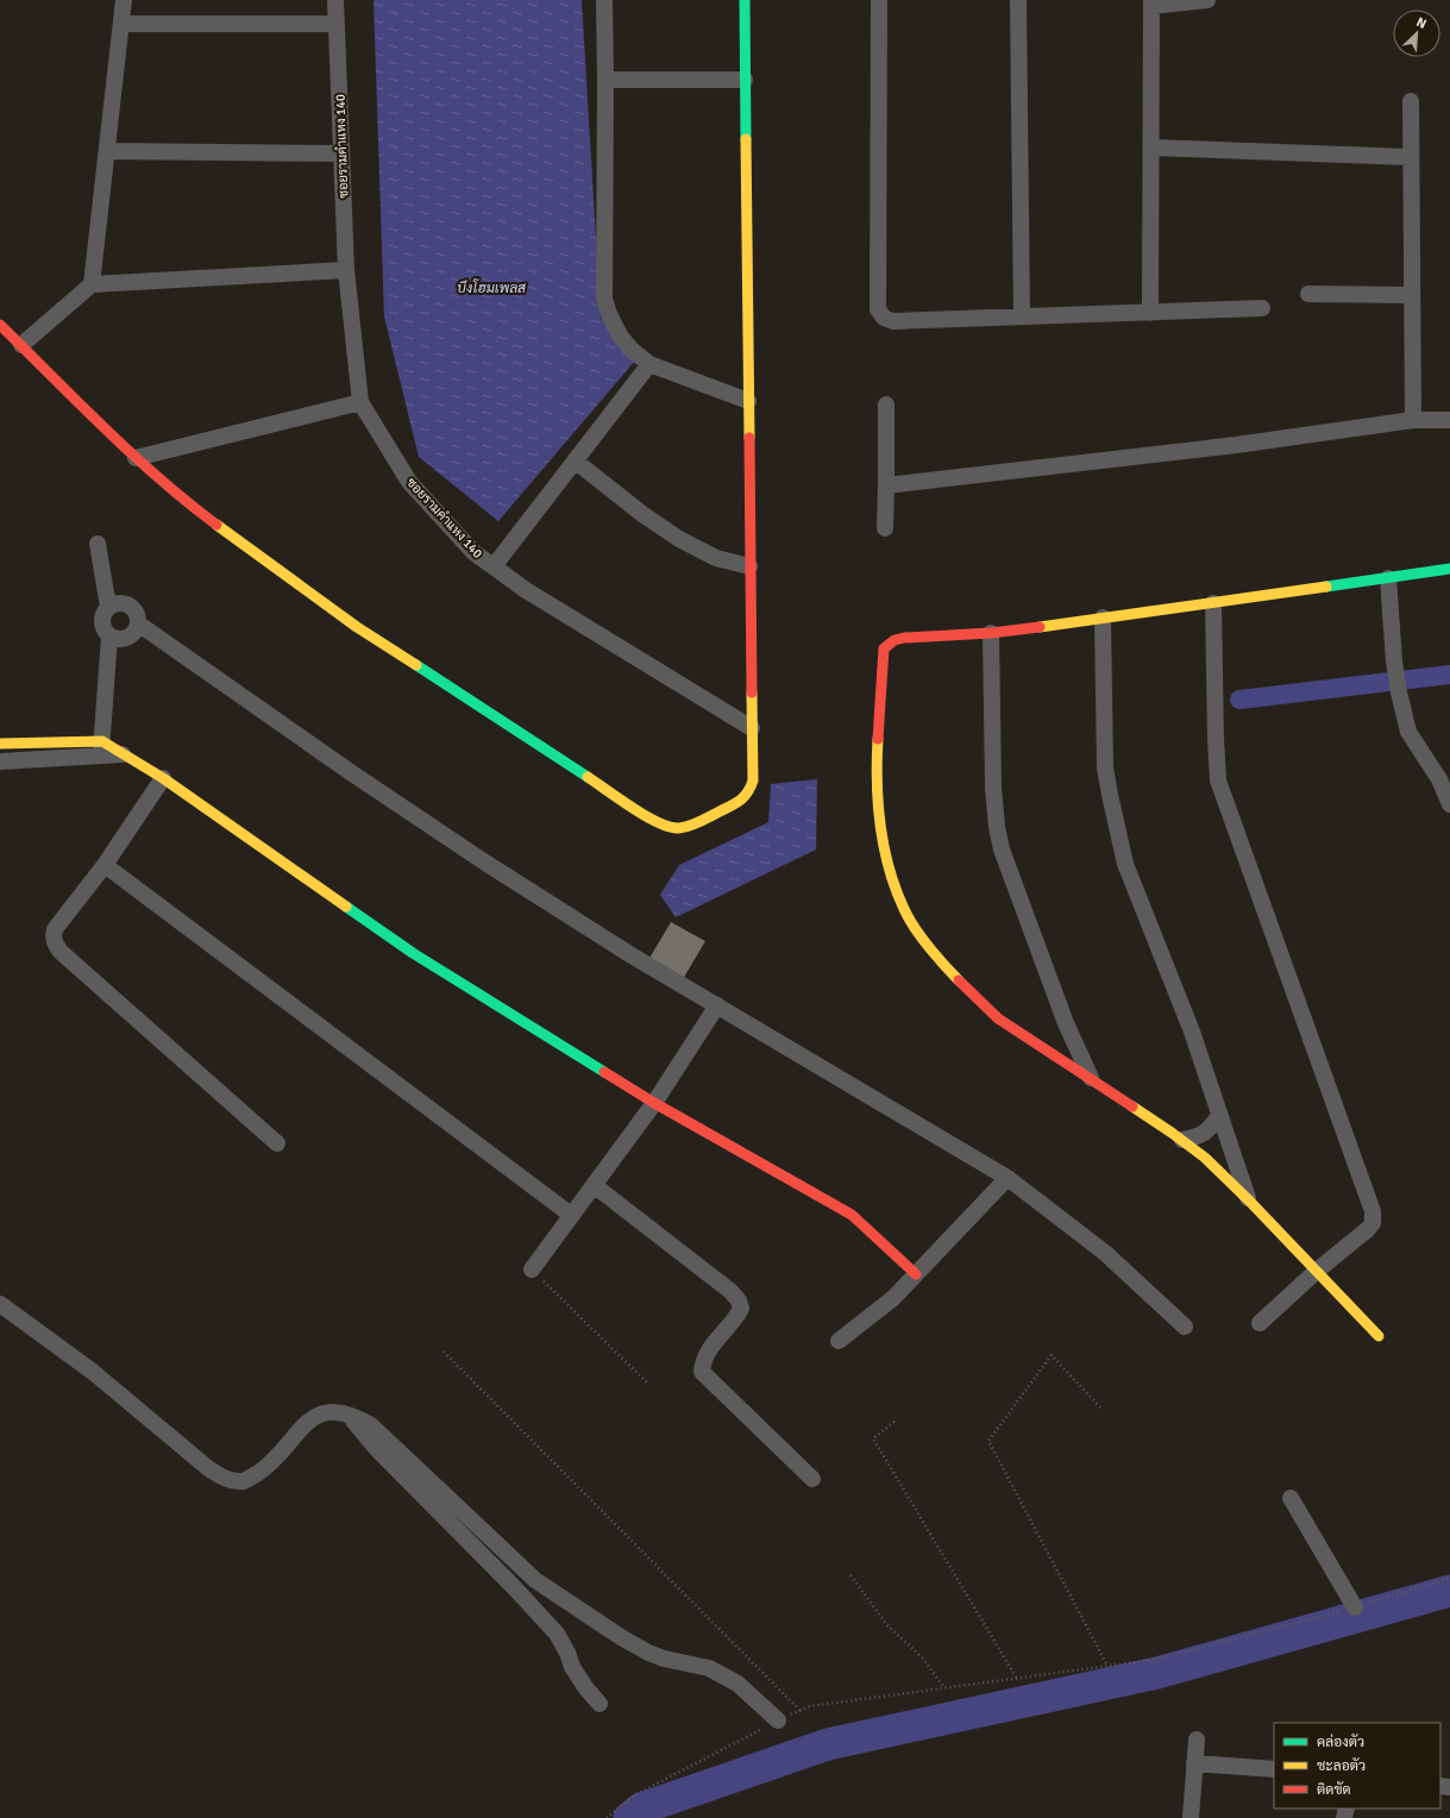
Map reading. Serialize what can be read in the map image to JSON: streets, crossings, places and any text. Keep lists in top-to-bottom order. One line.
{"streets":{"street":["ซอยรามคำแหง 140"]},"water":["บึงโฮมเพลส"],"legend":["คล่องตัว","ชะลอตัว","ติดขัด"],"north":"top right"}
